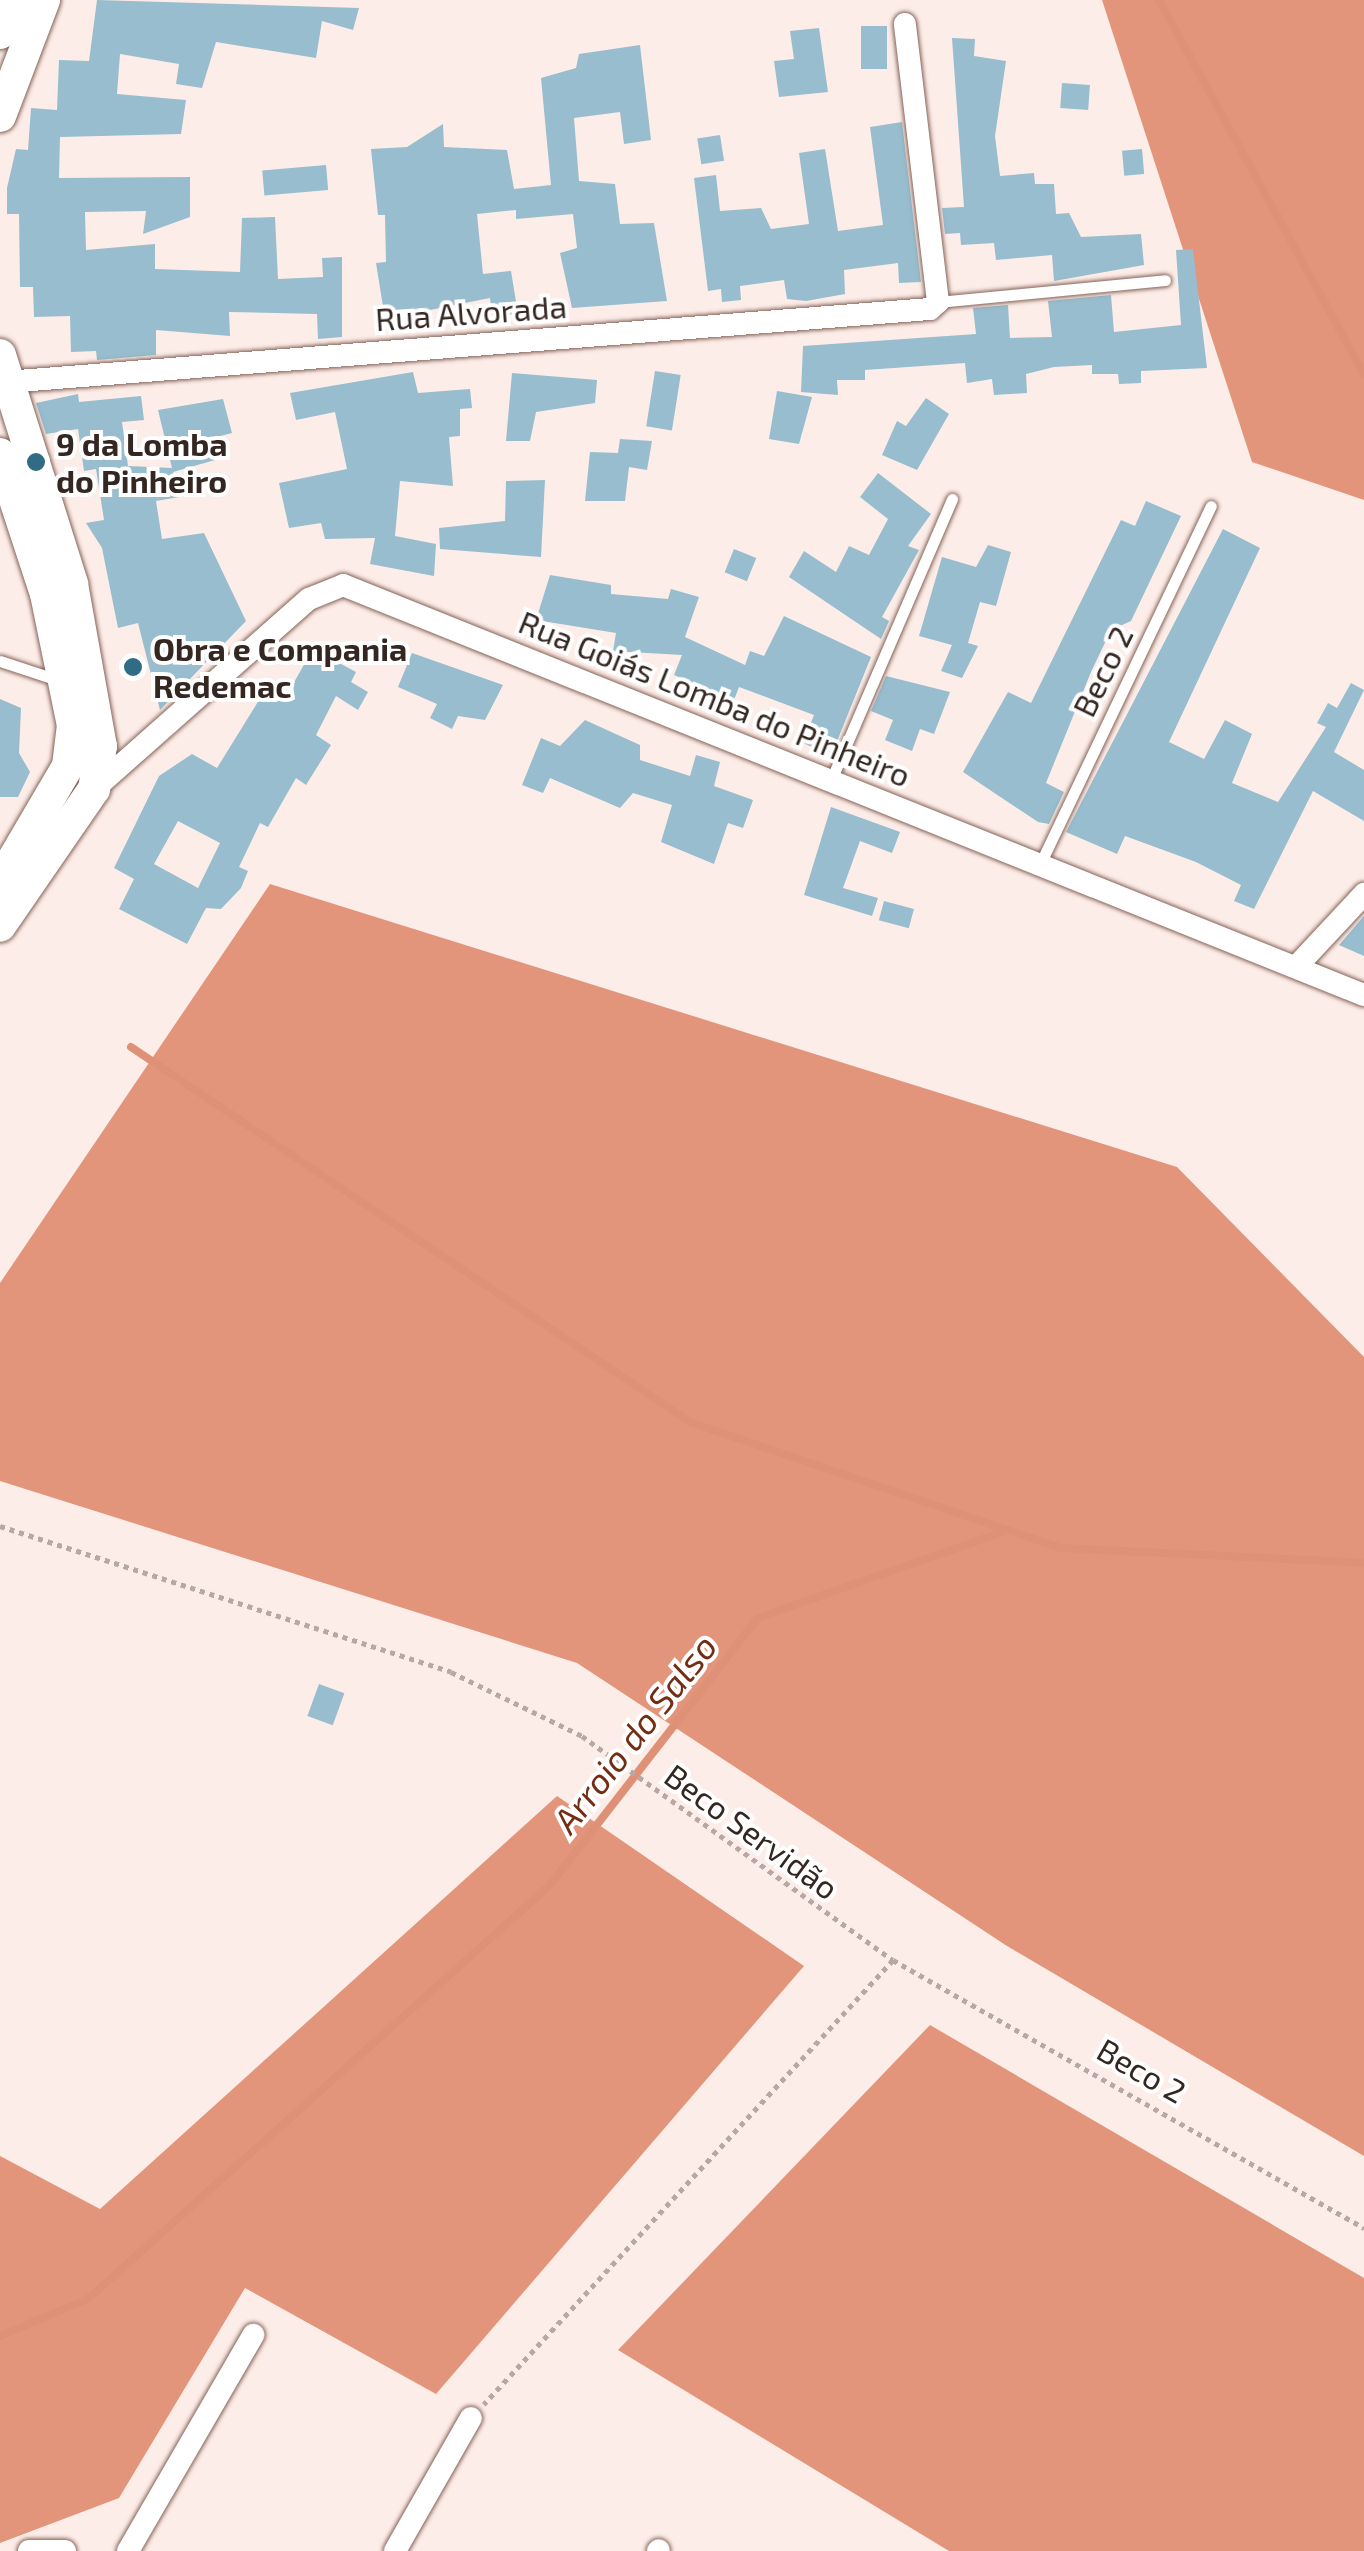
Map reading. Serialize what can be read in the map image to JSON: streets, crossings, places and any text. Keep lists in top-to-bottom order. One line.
{"streets":{"street":["Rua Alvorada","Rua Goiás Lomba do Pinheiro"],"lane":["Beco 2"],"path":["Beco Servidão"]},"crossings":[["Beco 2","Rua Goiás Lomba do Pinheiro"],["Beco 2","Beco Servidão"]],"water":["Arroio do Salso"],"places":["9 da Lomba do Pinheiro","Obra e Compania Redemac"]}
